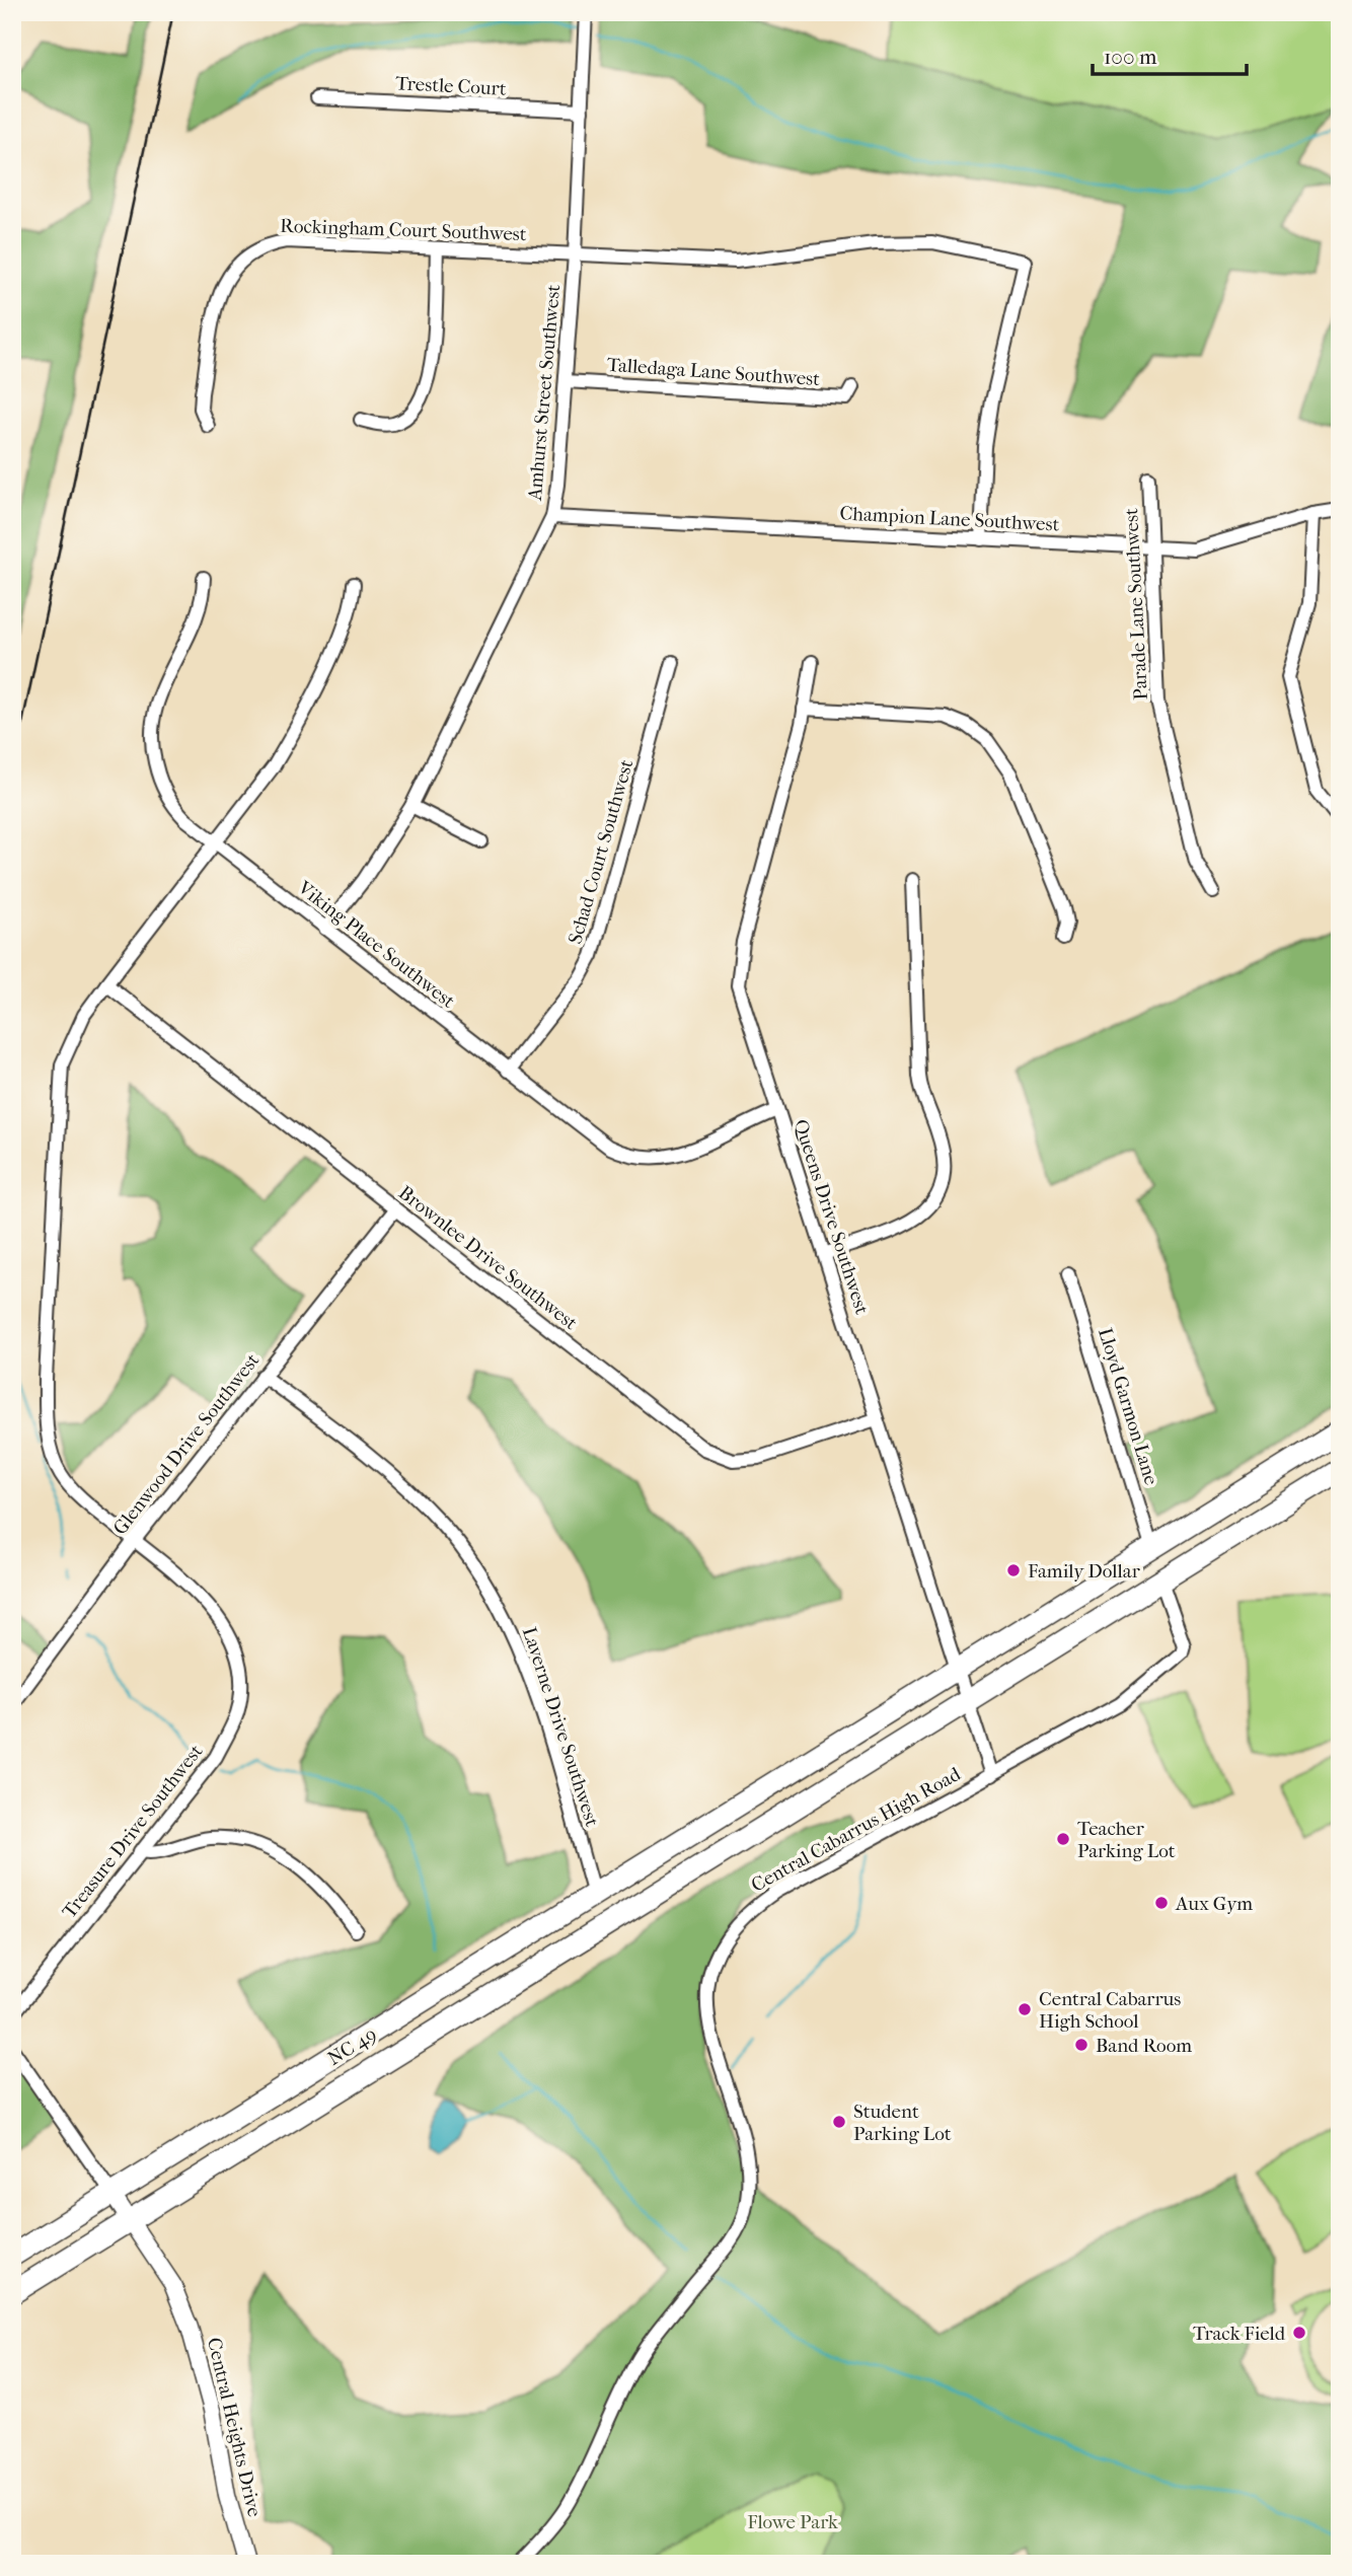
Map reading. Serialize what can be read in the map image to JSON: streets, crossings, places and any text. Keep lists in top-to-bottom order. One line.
{"streets":{"highway":["NC 49"],"street":["Trestle Court","Rockingham Court Southwest","Talledaga Lane Southwest","Amhurst Street Southwest","Champion Lane Southwest","Parade Lane Southwest","Schad Court Southwest","Viking Place Southwest","Queens Drive Southwest","Brownlee Drive Southwest","Lloyd Garmon Lane","Glenwood Drive Southwest","Laverne Drive Southwest","Central Cabarrus High Road","Treasure Drive Southwest","Central Heights Drive"]},"crossings":[["Trestle Court","Amhurst Street Southwest"],["Rockingham Court Southwest","Amhurst Street Southwest"],["Rockingham Court Southwest","Champion Lane Southwest"],["Talledaga Lane Southwest","Amhurst Street Southwest"],["Amhurst Street Southwest","Champion Lane Southwest"],["Amhurst Street Southwest","Viking Place Southwest"],["Champion Lane Southwest","Parade Lane Southwest"],["Schad Court Southwest","Viking Place Southwest"],["Viking Place Southwest","Queens Drive Southwest"],["Viking Place Southwest","Treasure Drive Southwest"],["Queens Drive Southwest","Brownlee Drive Southwest"],["Queens Drive Southwest","Central Cabarrus High Road"],["Queens Drive Southwest","NC 49"],["Brownlee Drive Southwest","Glenwood Drive Southwest"],["Brownlee Drive Southwest","Treasure Drive Southwest"],["Lloyd Garmon Lane","NC 49"],["Glenwood Drive Southwest","Laverne Drive Southwest"],["Glenwood Drive Southwest","Treasure Drive Southwest"],["Laverne Drive Southwest","NC 49"],["Central Cabarrus High Road","NC 49"],["NC 49","Central Heights Drive"]],"parks":["Flowe Park"],"places":["Family Dollar","Teacher Parking Lot","Aux Gym","Central Cabarrus High School","Band Room","Student Parking Lot","Track Field"],"scale_bar":"100 m"}
